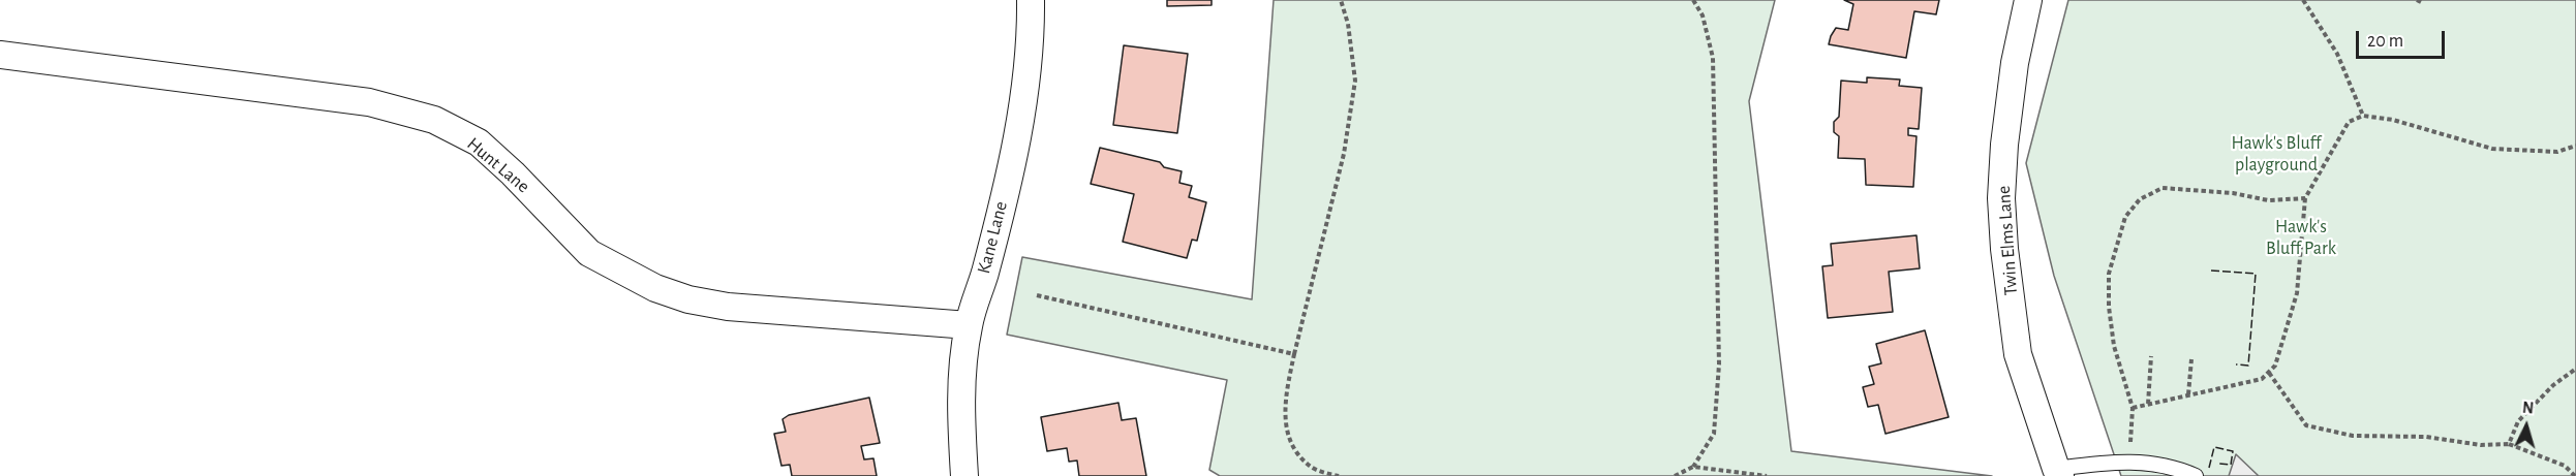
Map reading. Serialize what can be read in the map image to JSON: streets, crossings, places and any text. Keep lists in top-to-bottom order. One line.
{"streets":{"street":["Hunt Lane","Kane Lane","Twin Elms Lane"]},"crossings":[["Hunt Lane","Kane Lane"]],"parks":["Hawk's Bluff playground","Hawk's Bluff Park"],"scale_bar":"20 m","north":"top"}
